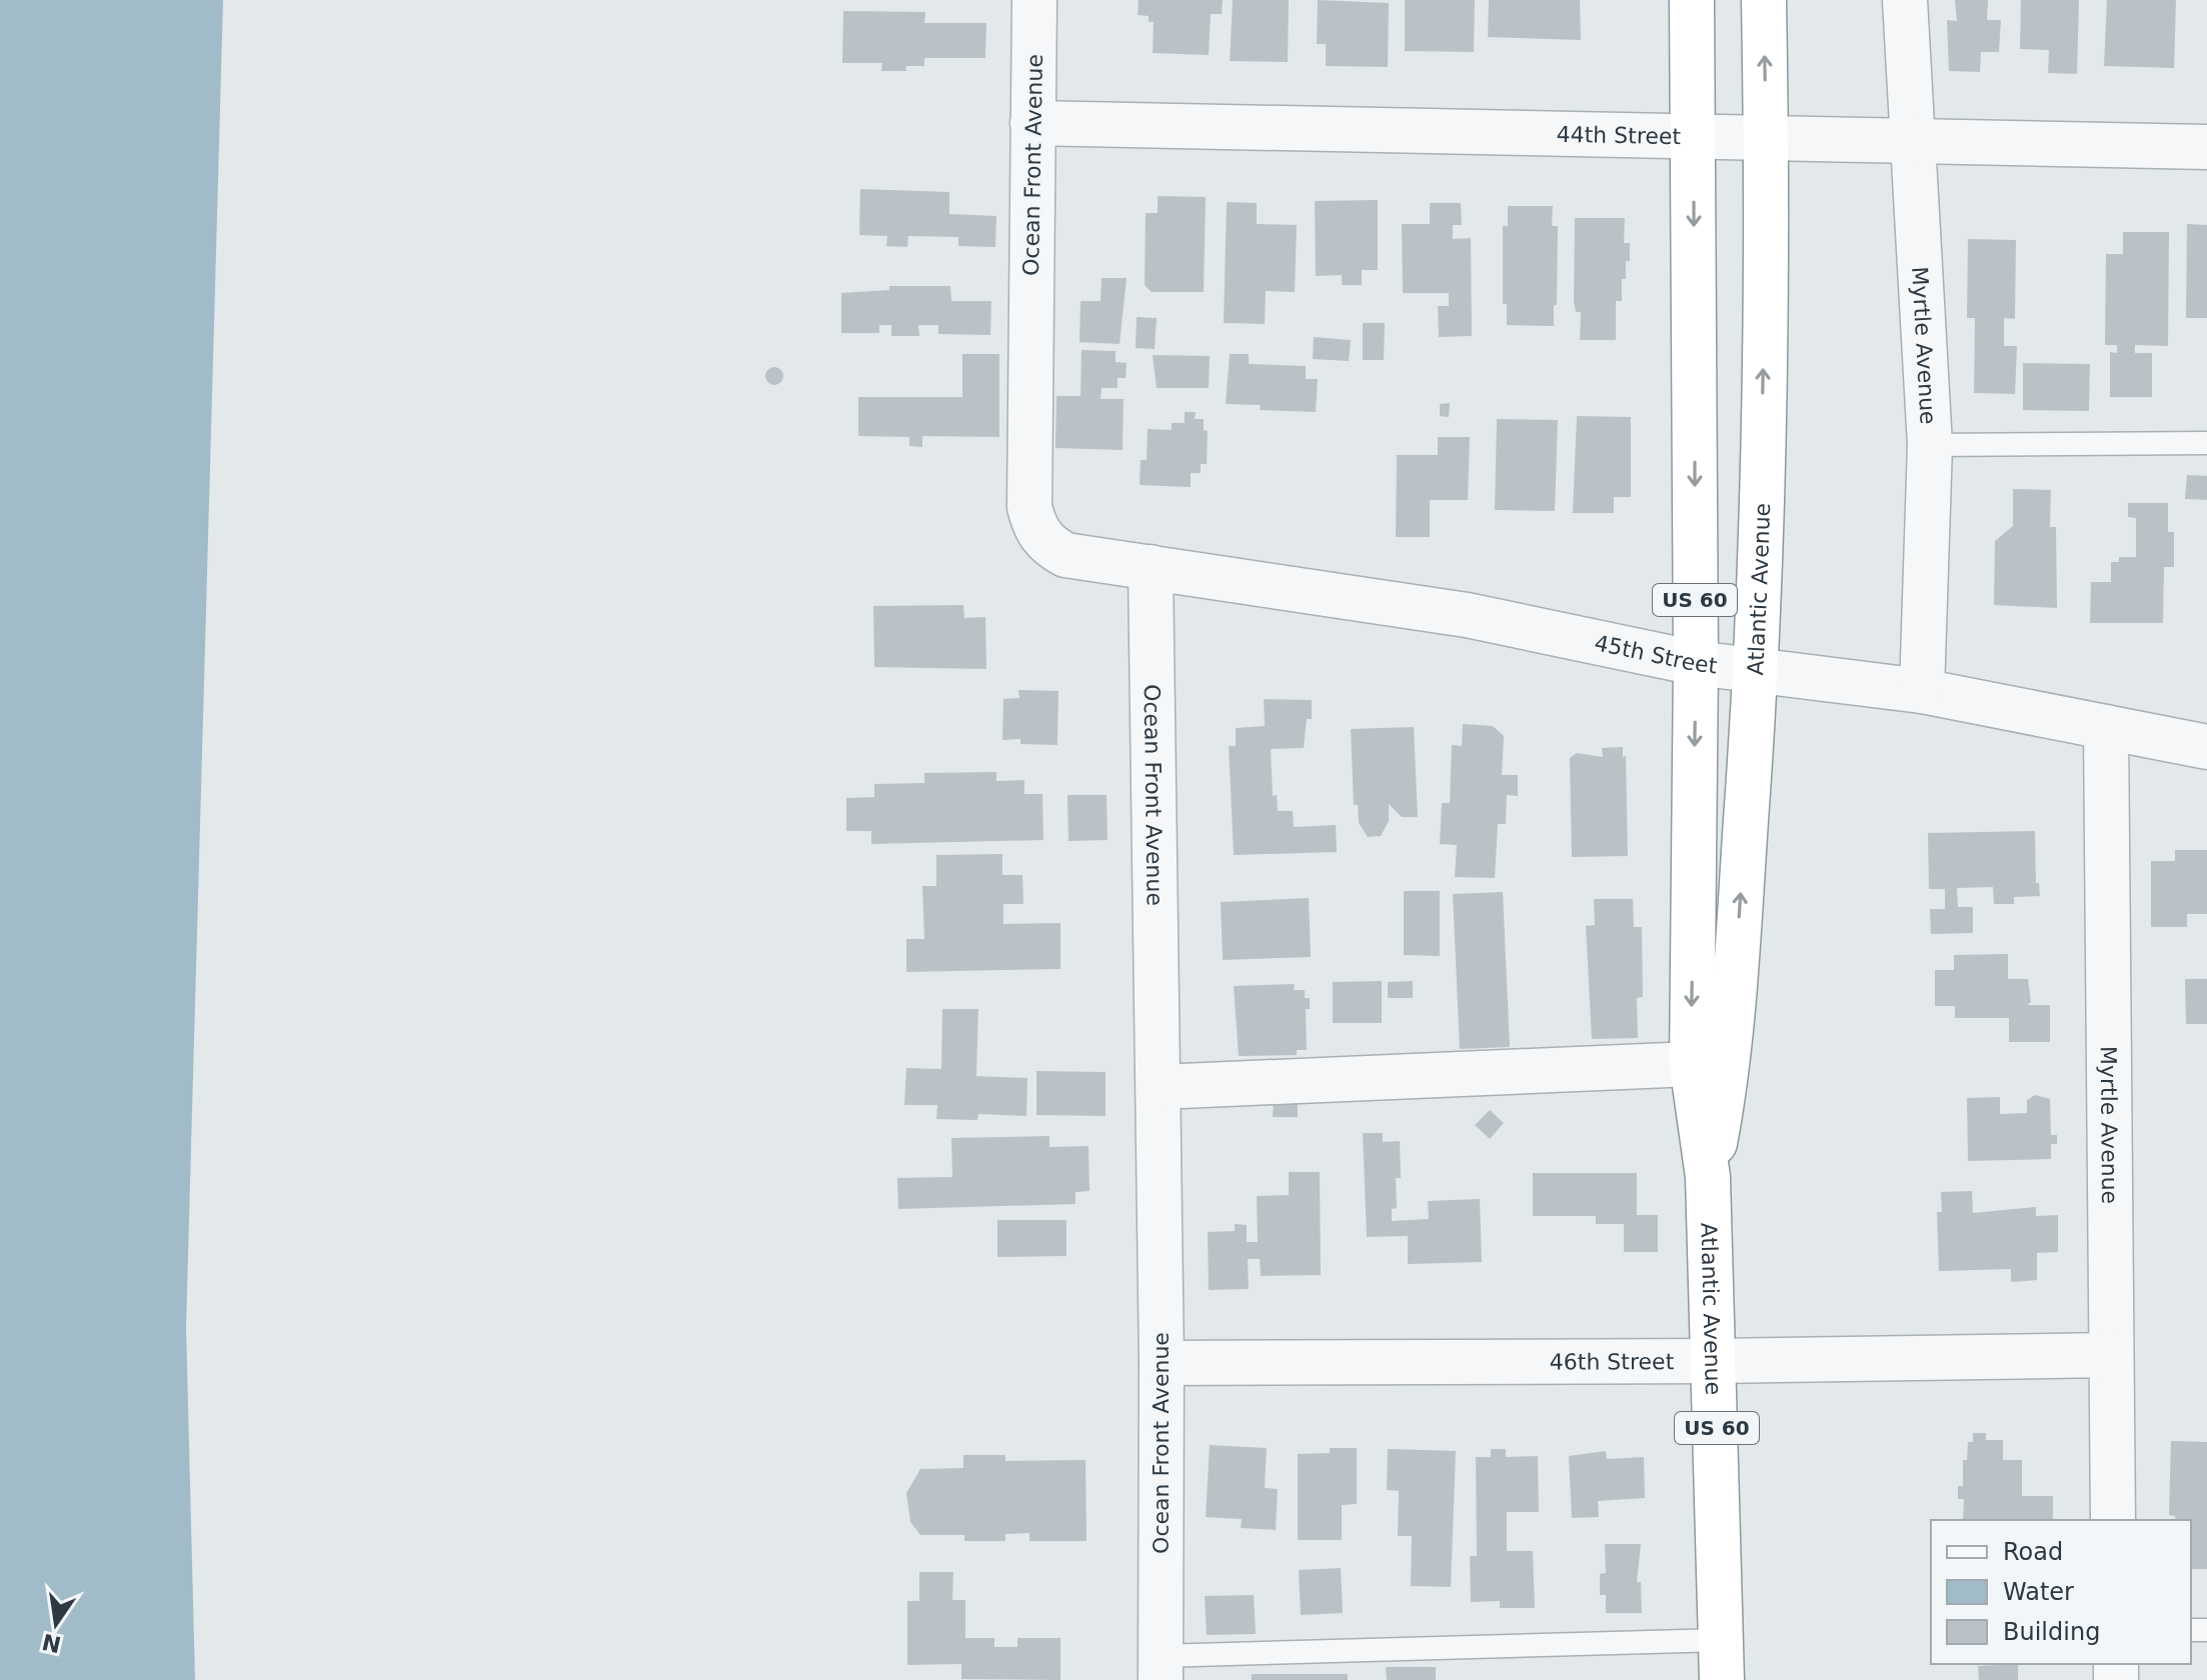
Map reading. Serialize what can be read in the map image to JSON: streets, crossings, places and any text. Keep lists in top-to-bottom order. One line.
{"streets":{"highway":["Atlantic Avenue","US 60"],"street":["44th Street","Ocean Front Avenue","Myrtle Avenue","45th Street","46th Street"]},"crossings":[["44th Street","Ocean Front Avenue"],["44th Street","Myrtle Avenue"],["44th Street","Atlantic Avenue"],["Ocean Front Avenue","45th Street"],["Ocean Front Avenue","46th Street"],["Myrtle Avenue","45th Street"],["Myrtle Avenue","46th Street"],["Atlantic Avenue","45th Street"],["Atlantic Avenue","46th Street"]],"legend":["Road","Water","Building"],"north":"bottom"}
